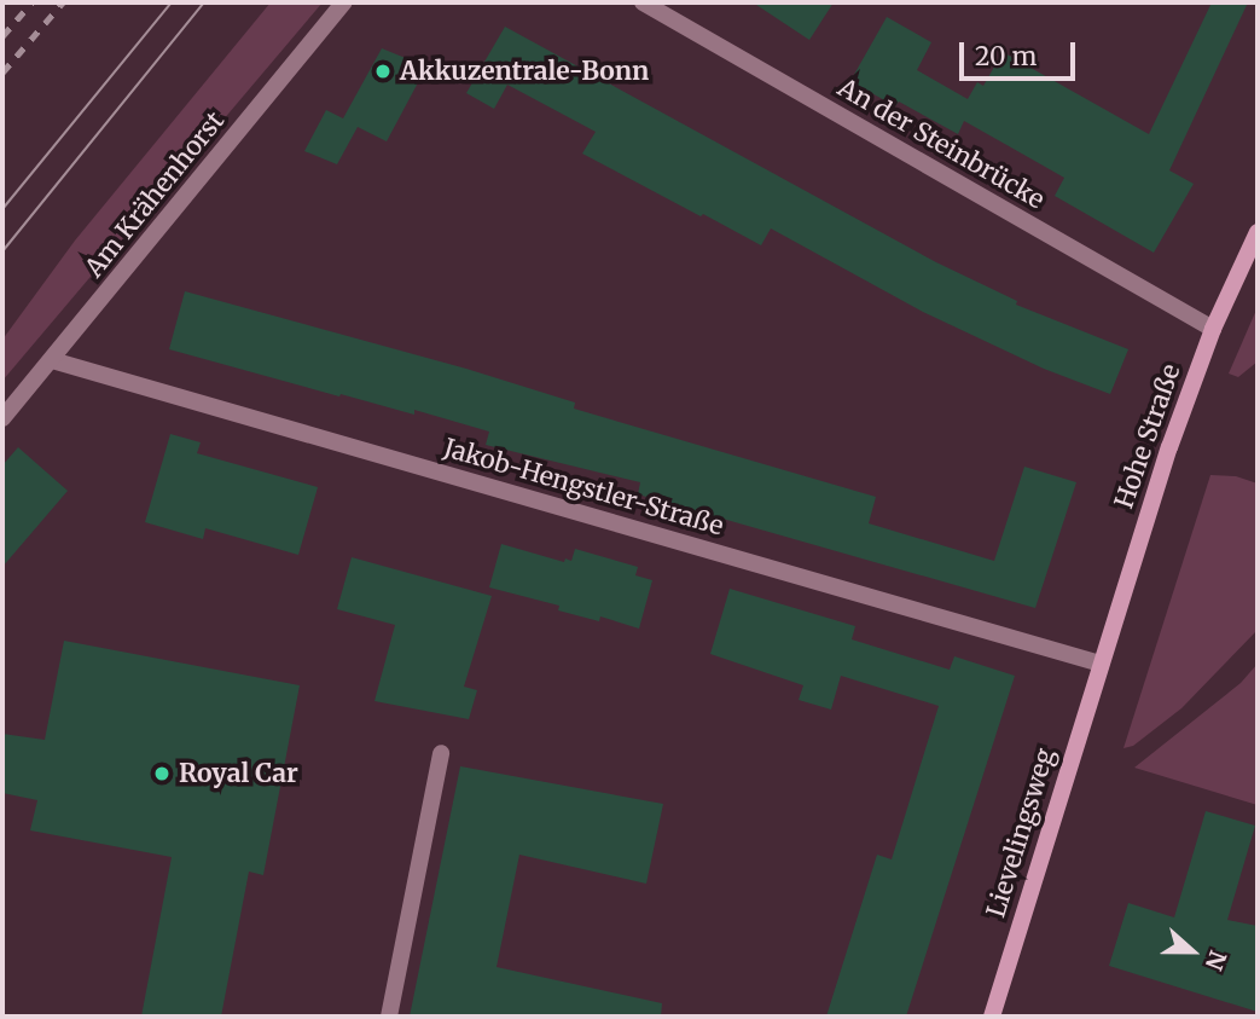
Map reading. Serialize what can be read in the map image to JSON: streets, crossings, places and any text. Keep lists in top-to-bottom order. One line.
{"streets":{"street":["An der Steinbrücke","Am Krähenhorst","Hohe Straße","Jakob-Hengstler-Straße","Lievelingsweg"]},"crossings":[["An der Steinbrücke","Hohe Straße"],["Am Krähenhorst","Jakob-Hengstler-Straße"],["Hohe Straße","Jakob-Hengstler-Straße"],["Hohe Straße","Lievelingsweg"],["Jakob-Hengstler-Straße","Lievelingsweg"]],"places":["Akkuzentrale-Bonn","Royal Car"],"scale_bar":"20 m","north":"right"}
